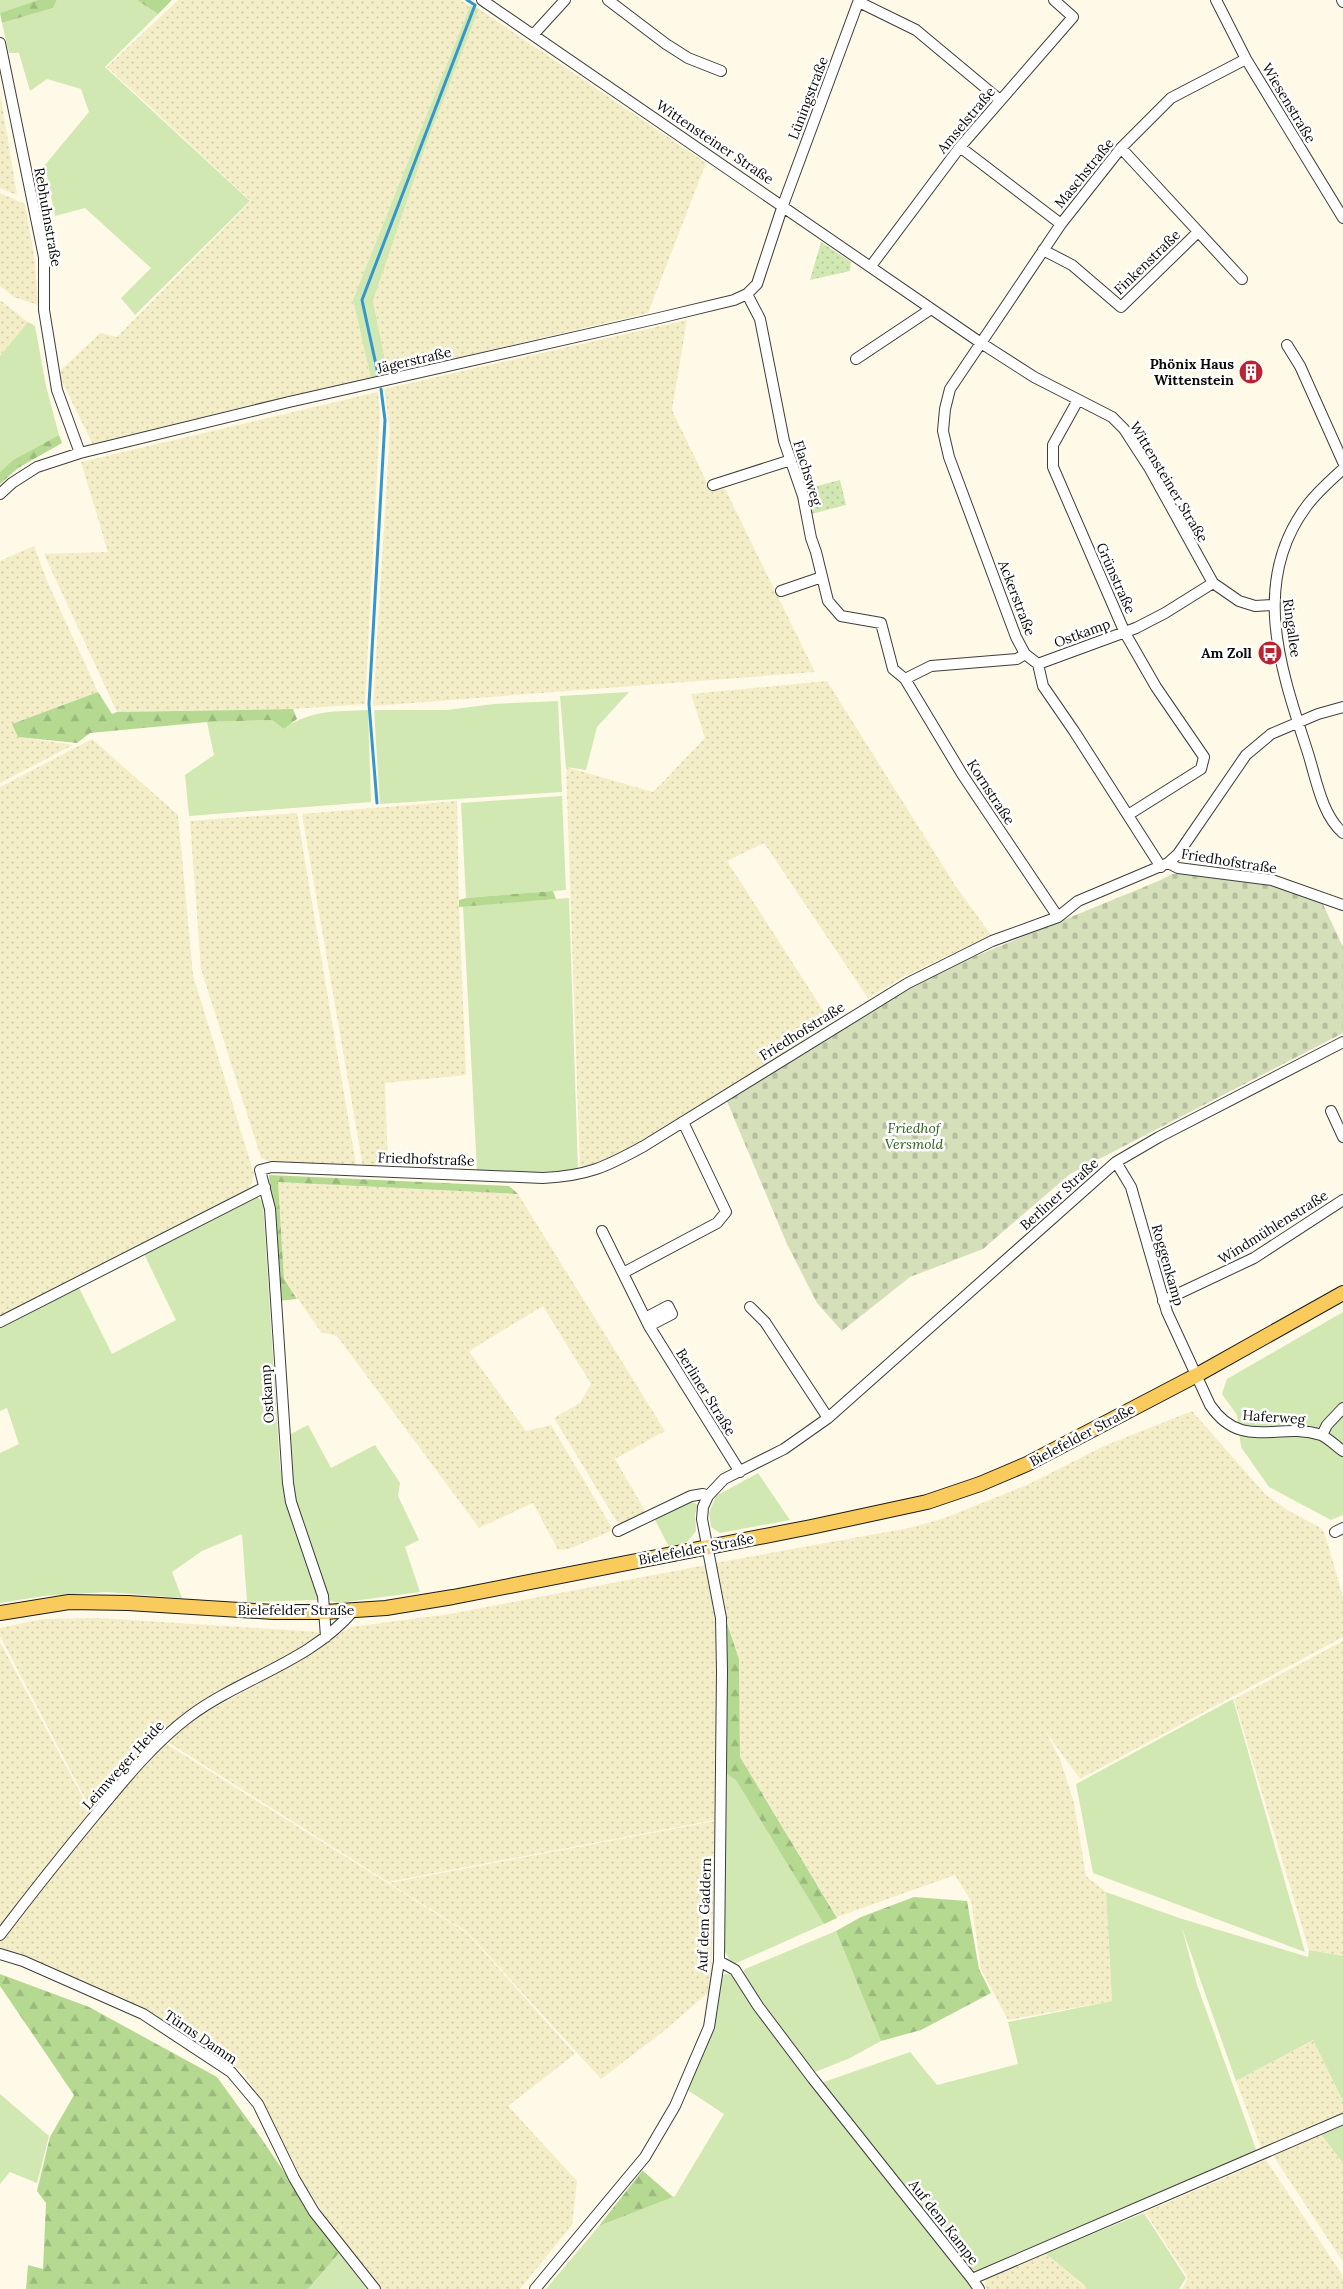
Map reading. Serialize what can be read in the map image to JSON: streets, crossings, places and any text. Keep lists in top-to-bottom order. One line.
{"streets":{"main road":["Bielefelder Straße"],"street":["Lüningstraße","Wiesenstraße","Amselstraße","Wittensteiner Straße","Maschstraße","Rebhuhnstraße","Finkenstraße","Jägerstraße","Flachsweg","Grünstraße","Ackerstraße","Ringallee","Ostkamp","Kornstraße","Friedhofstraße","Berliner Straße","Windmühlenstraße","Roggenkamp","Haferweg","Leimweger Heide","Auf dem Gaddern","Türns Damm","Auf dem Kampe"]},"crossings":[["Lüningstraße","Wittensteiner Straße"],["Wiesenstraße","Maschstraße"],["Amselstraße","Wittensteiner Straße"],["Wittensteiner Straße","Maschstraße"],["Wittensteiner Straße","Grünstraße"],["Wittensteiner Straße","Ackerstraße"],["Wittensteiner Straße","Ringallee"],["Wittensteiner Straße","Ostkamp"],["Maschstraße","Finkenstraße"],["Maschstraße","Ackerstraße"],["Rebhuhnstraße","Jägerstraße"],["Jägerstraße","Flachsweg"],["Flachsweg","Kornstraße"],["Grünstraße","Ostkamp"],["Ackerstraße","Ostkamp"],["Ostkamp","Friedhofstraße"],["Ostkamp","Bielefelder Straße"],["Kornstraße","Friedhofstraße"],["Berliner Straße","Roggenkamp"],["Windmühlenstraße","Roggenkamp"],["Roggenkamp","Haferweg"],["Roggenkamp","Bielefelder Straße"],["Haferweg","Bielefelder Straße"],["Bielefelder Straße","Leimweger Heide"],["Bielefelder Straße","Auf dem Gaddern"],["Auf dem Gaddern","Auf dem Kampe"]],"parks":["Friedhof Versmold"],"places":{"building":["Phönix Haus Wittenstein"],"bus stop":["Am Zoll"]}}
